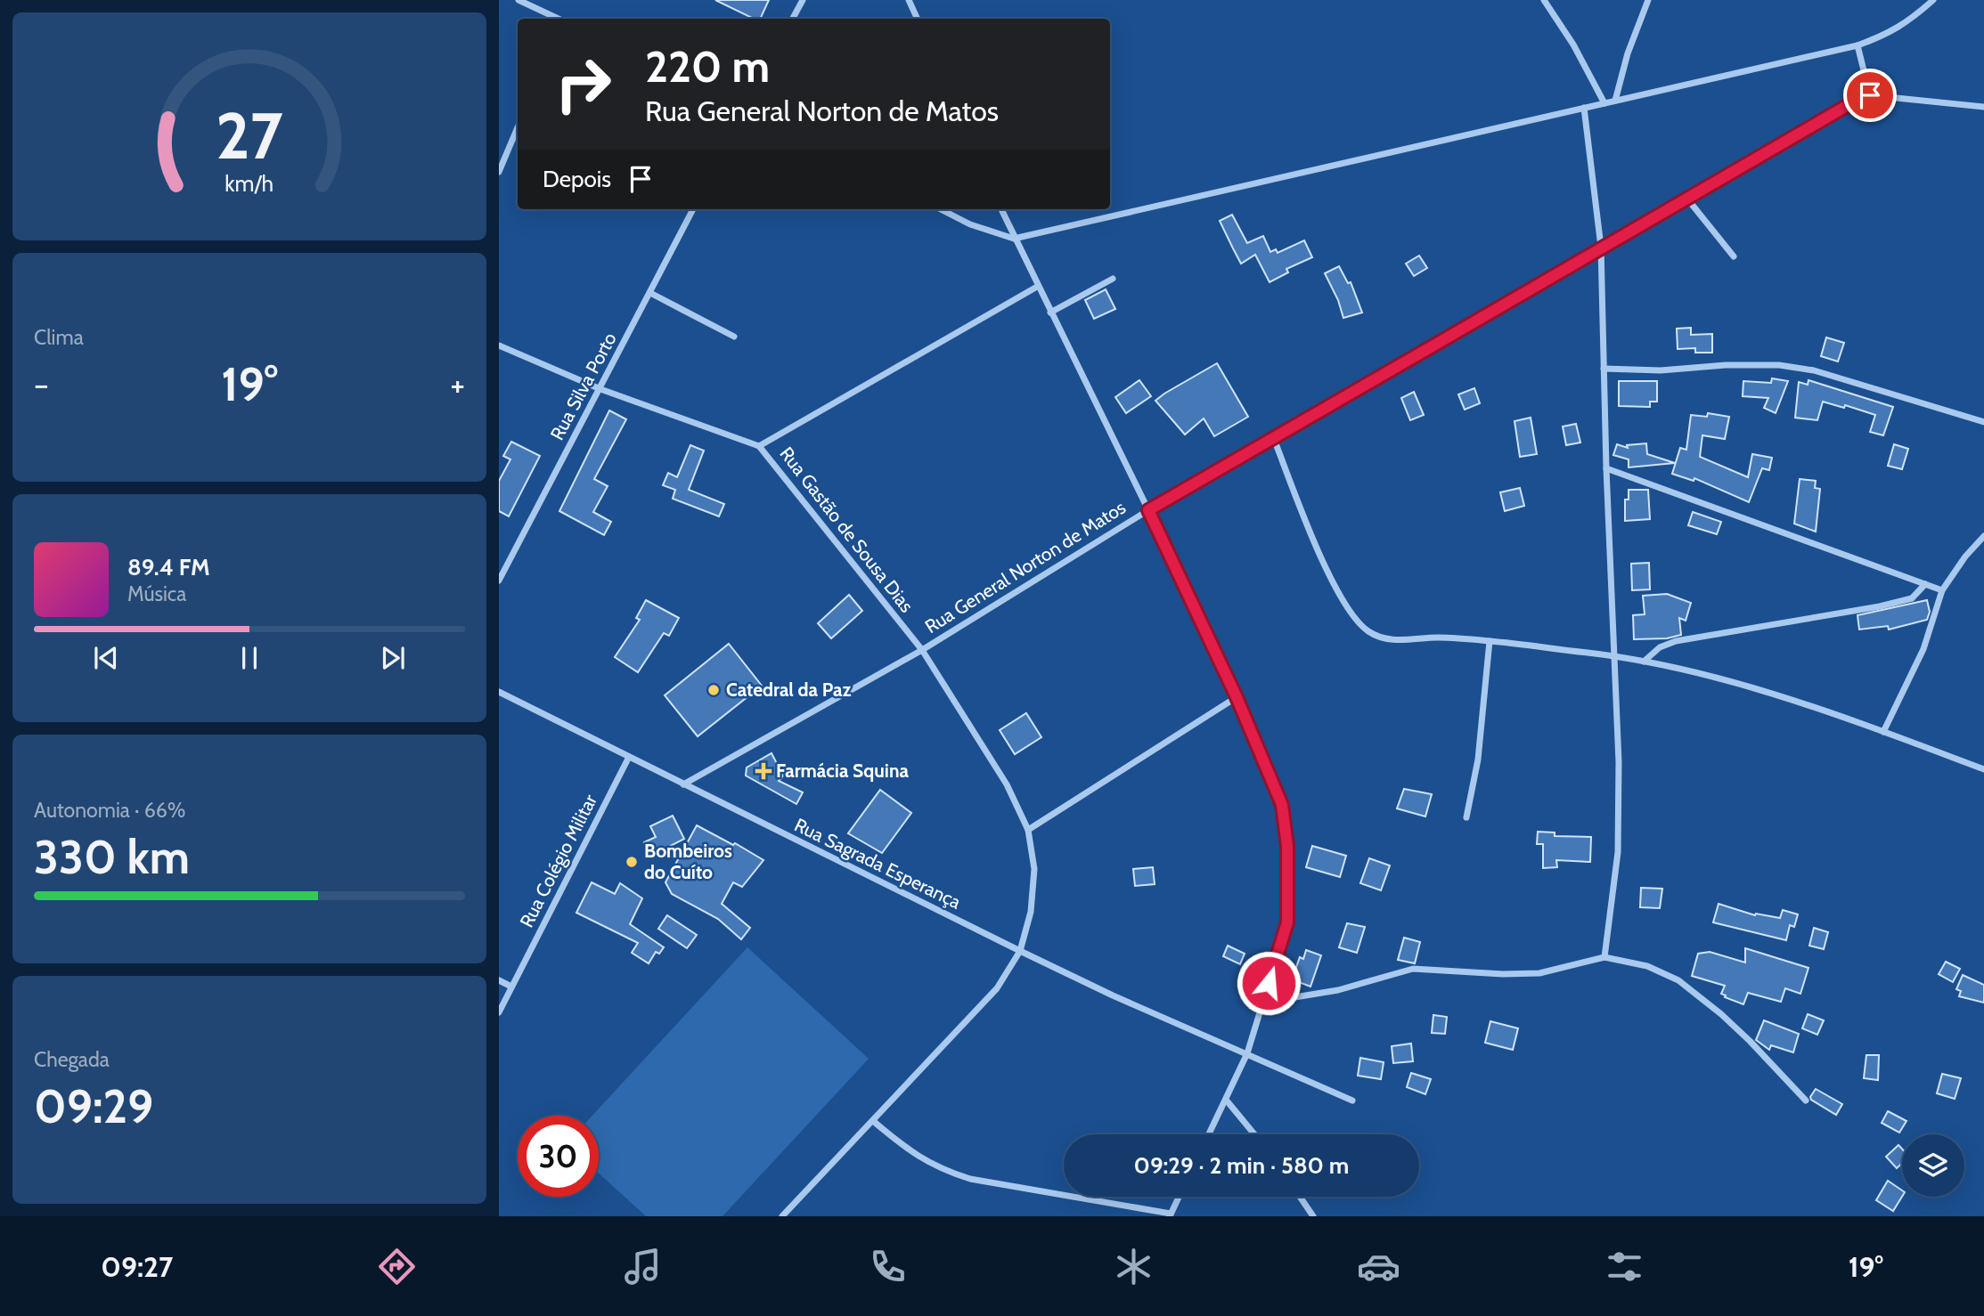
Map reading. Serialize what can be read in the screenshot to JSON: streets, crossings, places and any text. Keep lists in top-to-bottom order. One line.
{"streets":{"street":["Rua Silva Porto","Rua Gastão de Sousa Dias","Rua General Norton de Matos","Rua Colégio Militar","Rua Sagrada Esperança"]},"crossings":[["Rua Silva Porto","Rua Gastão de Sousa Dias"],["Rua Gastão de Sousa Dias","Rua General Norton de Matos"],["Rua Gastão de Sousa Dias","Rua Sagrada Esperança"],["Rua General Norton de Matos","Rua Sagrada Esperança"],["Rua Colégio Militar","Rua Sagrada Esperança"]],"places":{"other":["Catedral da Paz","Bombeiros do Cuíto"],"health":["Farmácia Squina"]},"page":{"turn":["220 m","Rua General Norton de Matos"],"then":"Depois","tile":["Clima",["Autonomia · 66%","330 km"],["Chegada","09:29"]],"heat":["−","19°","+"],"song":["89.4 FM","Música"],"limit":"30","trip":"09:29 · 2 min · 580 m","tabs":["09:27","19°"],"gauge":["27","km/h"]}}
